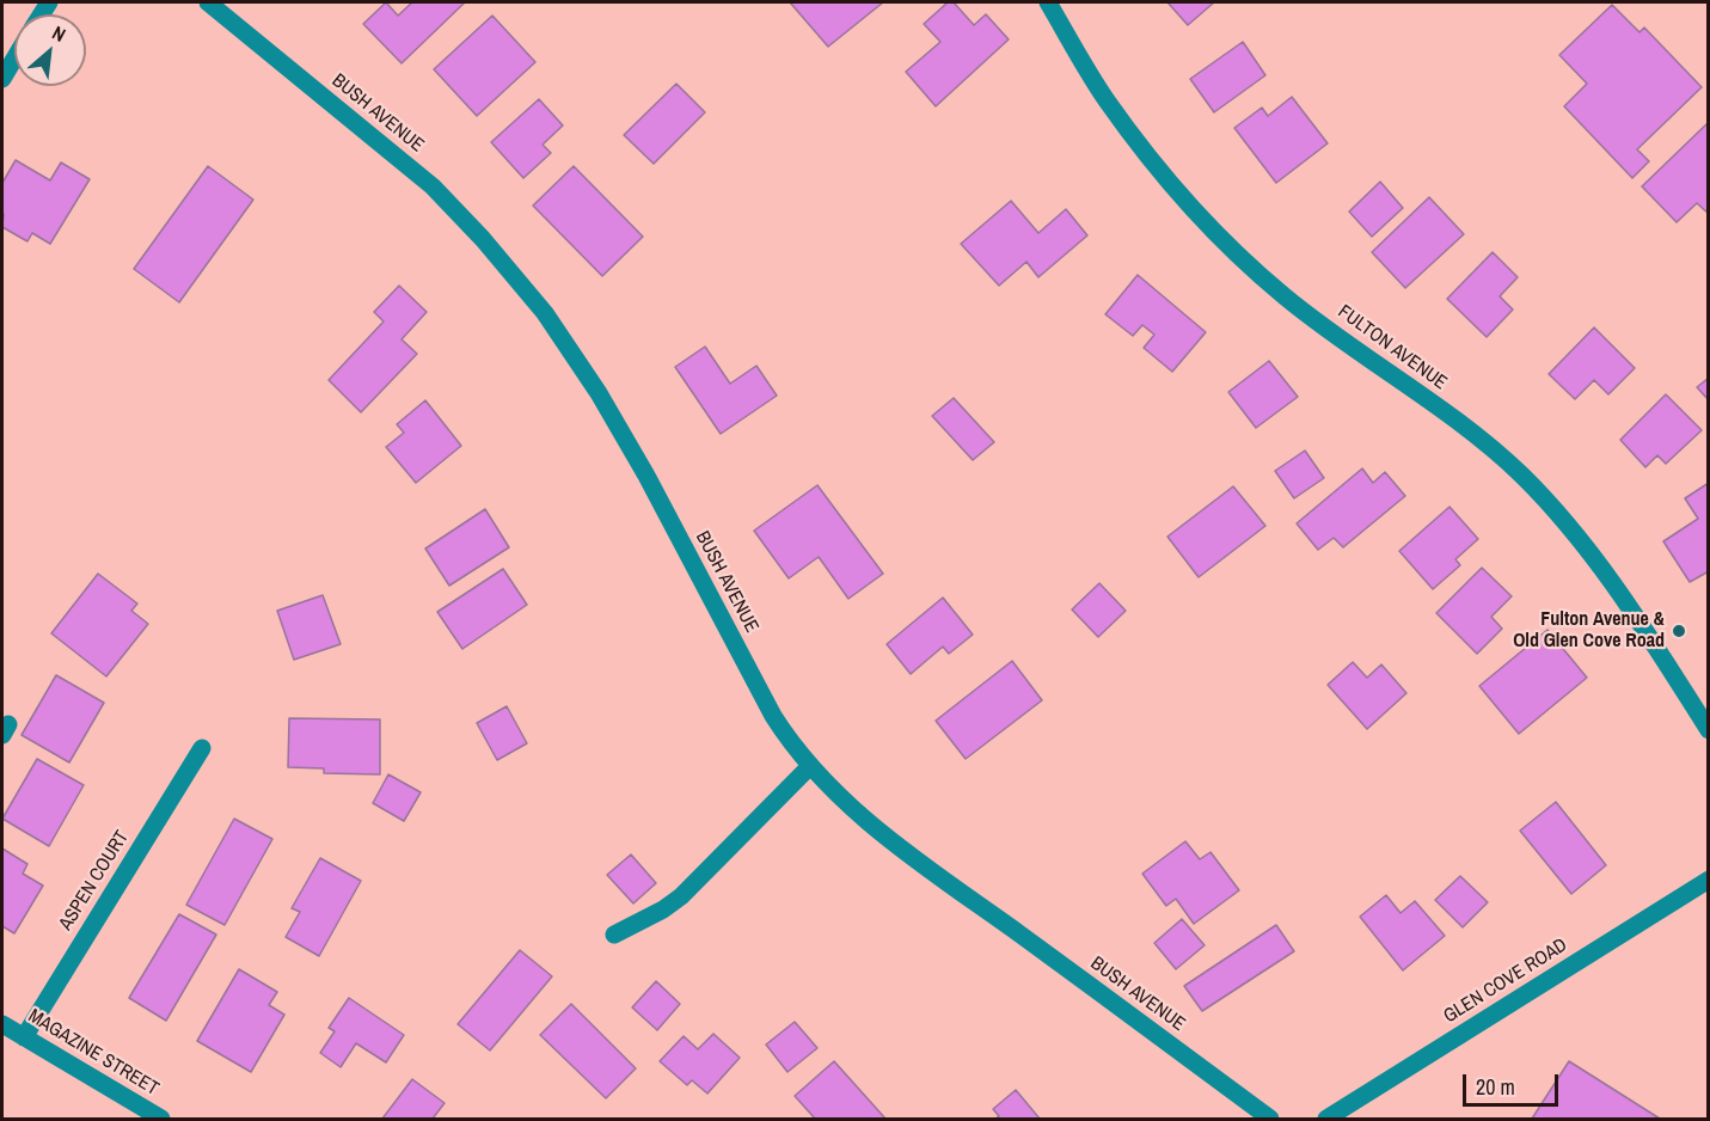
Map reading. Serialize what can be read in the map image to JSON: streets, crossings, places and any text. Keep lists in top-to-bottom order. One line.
{"streets":{"street":["BUSH AVENUE","FULTON AVENUE","ASPEN COURT","GLEN COVE ROAD","MAGAZINE STREET"]},"crossings":[["ASPEN COURT","MAGAZINE STREET"]],"places":["Fulton Avenue & Old Glen Cove Road"],"scale_bar":"20 m","north":"top right"}
